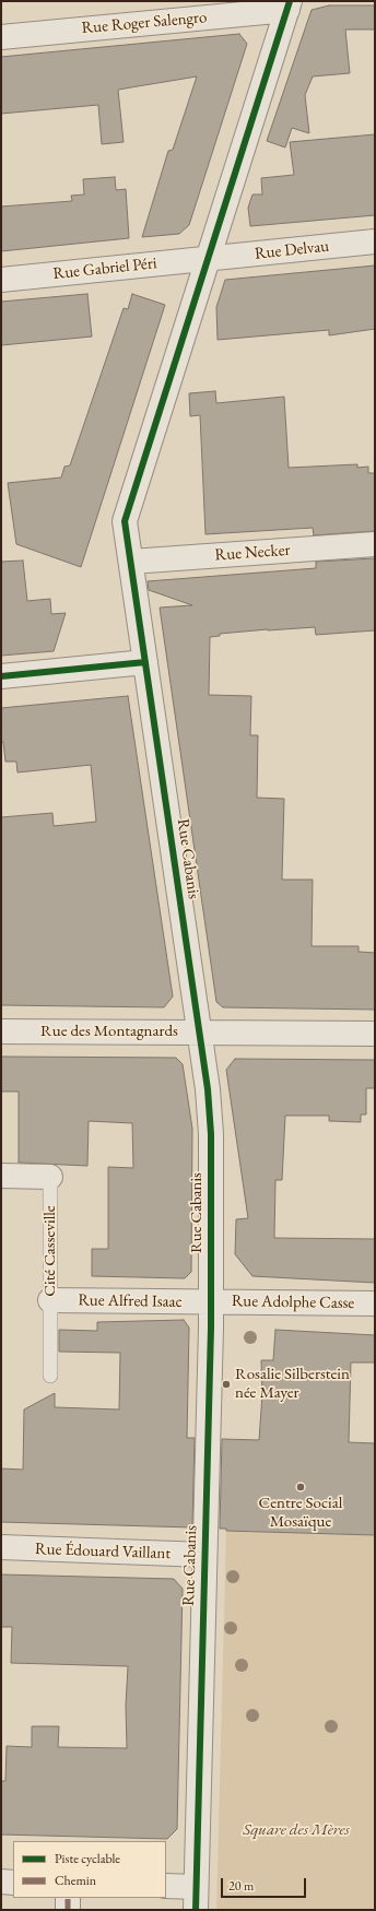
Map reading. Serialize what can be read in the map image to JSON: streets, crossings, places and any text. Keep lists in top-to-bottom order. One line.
{"streets":{"street":["Rue Roger Salengro","Rue Delvau","Rue Gabriel Péri","Rue Necker","Rue Cabanis","Rue des Montagnards","Cité Casseville","Rue Alfred Isaac","Rue Adolphe Casse","Rue Édouard Vaillant"]},"crossings":[["Rue Delvau","Rue Gabriel Péri"],["Rue Delvau","Rue Cabanis"],["Rue Gabriel Péri","Rue Cabanis"],["Rue Necker","Rue Cabanis"],["Rue Cabanis","Rue des Montagnards"],["Rue Cabanis","Rue Alfred Isaac"],["Rue Cabanis","Rue Adolphe Casse"],["Rue Cabanis","Rue Édouard Vaillant"],["Cité Casseville","Rue Alfred Isaac"],["Rue Alfred Isaac","Rue Adolphe Casse"]],"parks":["Square des Mères"],"places":["Rosalie Silberstein née Mayer","Centre Social Mosaïque"],"legend":["Piste cyclable","Chemin"],"scale_bar":"20 m"}
